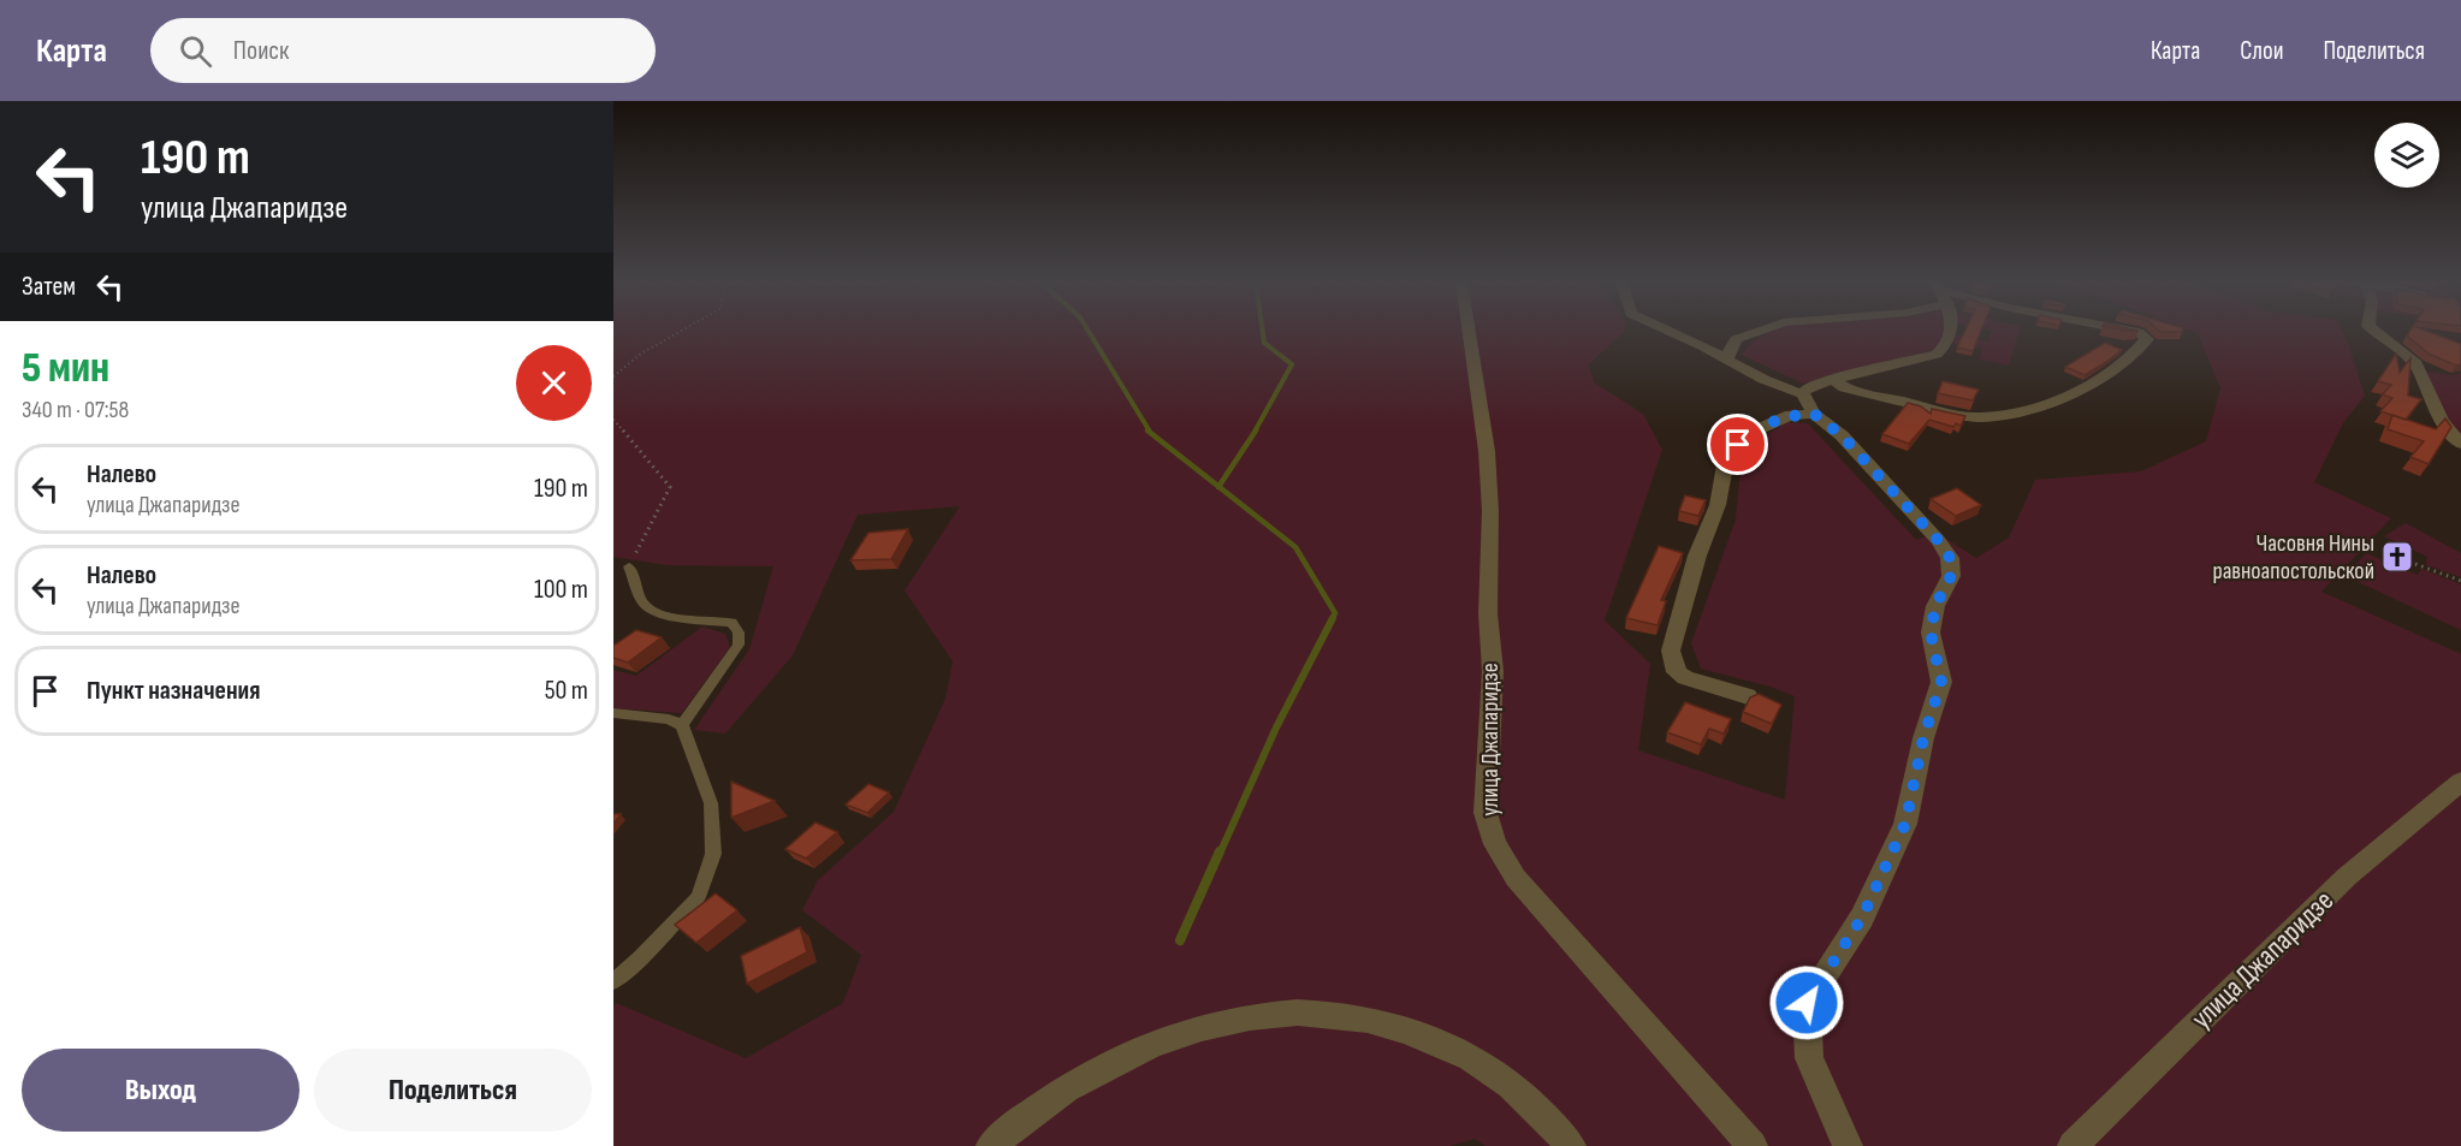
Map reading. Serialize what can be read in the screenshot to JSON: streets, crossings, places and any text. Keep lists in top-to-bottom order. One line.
{"streets":{"street":["улица Джапаридзе"]},"places":{"church":["Часовня Нины равноапостольской"]},"page":{"header":"Карта","search":"Поиск","nav":["Карта","Слои","Поделиться"],"turn":["190 m","улица Джапаридзе"],"then":"Затем","heading":["5 мин","340 m · 07:58"],"list":[{"name":"Налево","note":"улица Джапаридзе","value":"190 m"},{"name":"Налево","note":"улица Джапаридзе","value":"100 m"},{"name":"Пункт назначения","value":"50 m"}],"buttons":["Выход","Поделиться"]}}
